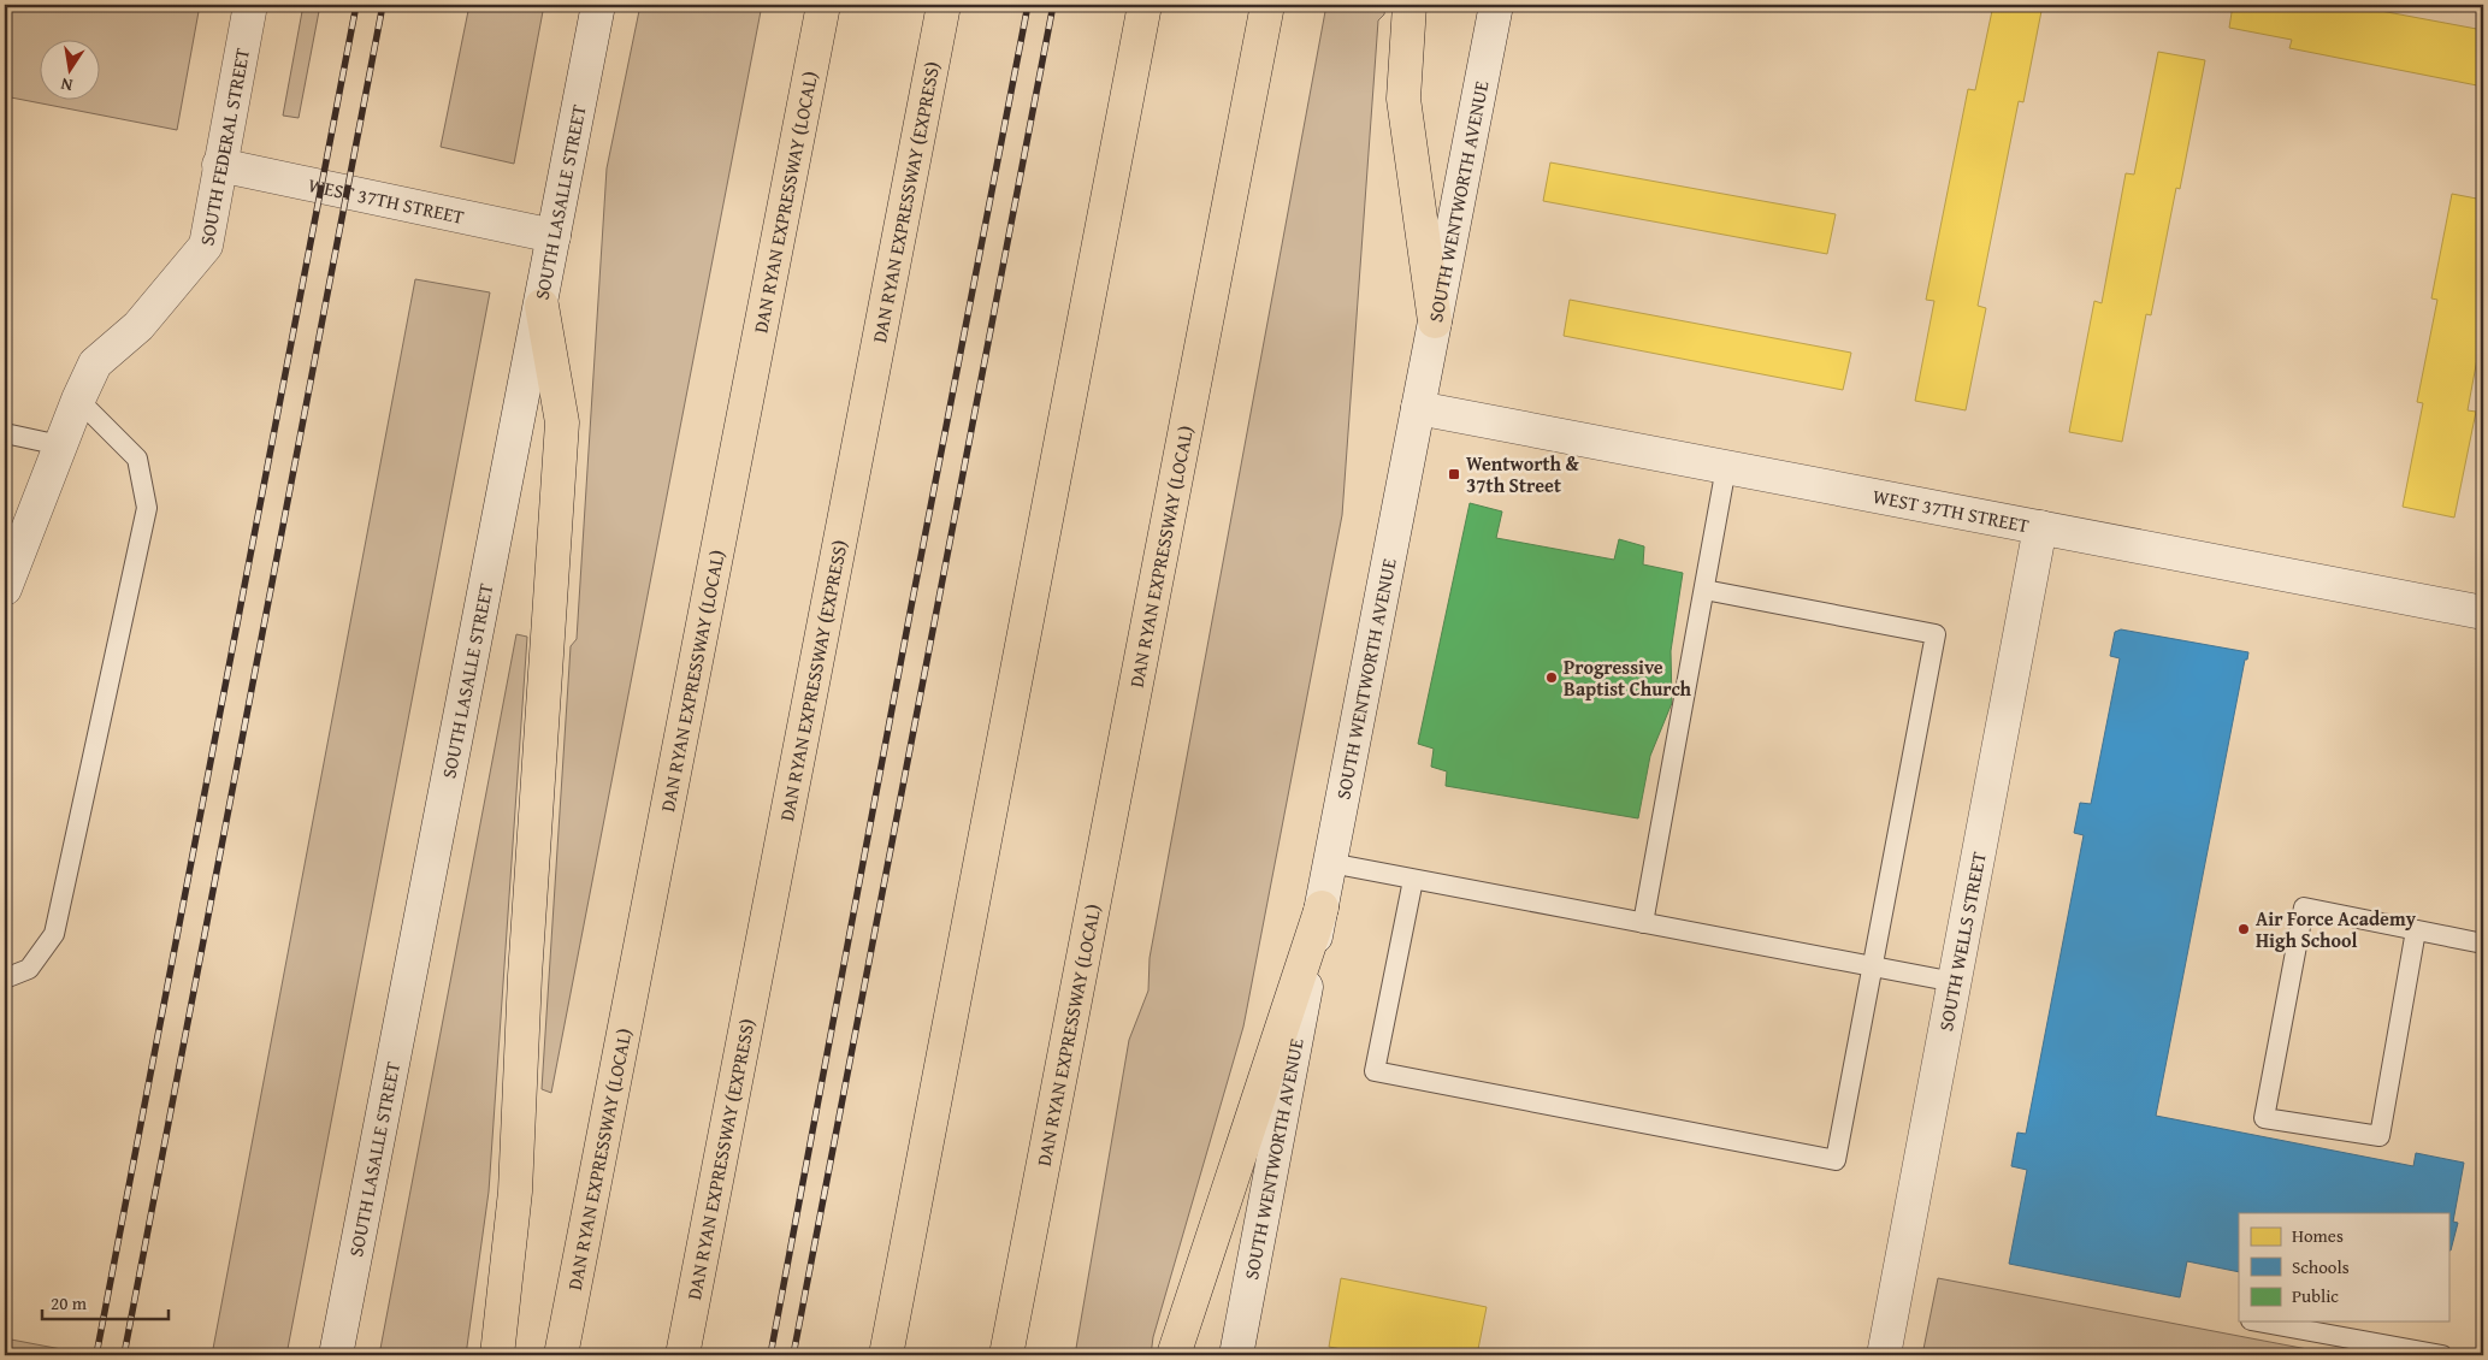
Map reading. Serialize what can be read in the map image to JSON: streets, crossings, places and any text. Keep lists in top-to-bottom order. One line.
{"streets":{"highway":["DAN RYAN EXPRESSWAY (LOCAL)","DAN RYAN EXPRESSWAY (EXPRESS)"],"street":["SOUTH FEDERAL STREET","WEST 37TH STREET","SOUTH WENTWORTH AVENUE","SOUTH LASALLE STREET","SOUTH WELLS STREET"]},"crossings":[["SOUTH FEDERAL STREET","WEST 37TH STREET"],["WEST 37TH STREET","SOUTH WENTWORTH AVENUE"],["WEST 37TH STREET","SOUTH LASALLE STREET"],["WEST 37TH STREET","SOUTH WELLS STREET"]],"places":{"transit":["Wentworth & 37th Street"],"other":["Progressive Baptist Church","Air Force Academy High School"]},"legend":["Homes","Schools","Public"],"scale_bar":"20 m","north":"bottom"}
